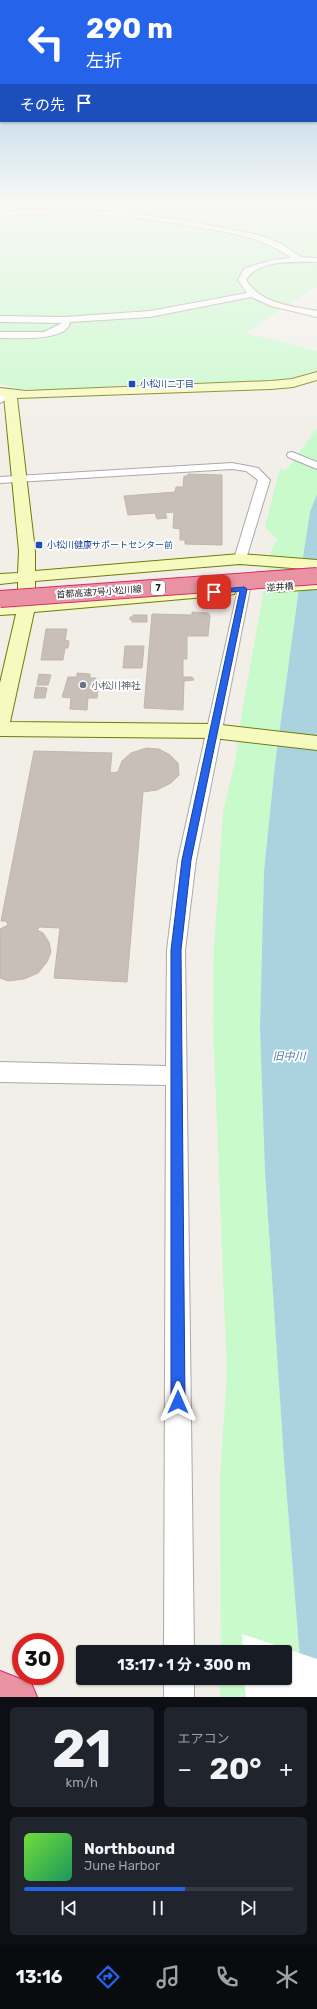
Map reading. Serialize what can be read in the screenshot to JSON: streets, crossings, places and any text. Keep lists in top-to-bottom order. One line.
{"streets":{"highway":["7","首都高速7号小松川線"],"street":["逆井橋"]},"water":["旧中川"],"places":{"transit":["小松川二丁目","小松川健康サポートセンター前"],"other":["小松川神社"]},"page":{"turn":["290 m","左折"],"then":"その先","limit":"30","trip":"13:17 · 1 分 · 300 m","tile":[["21","km/h"],"エアコン"],"heat":["−","20°","+"],"song":["Northbound","June Harbor"],"tabs":"13:16"}}
